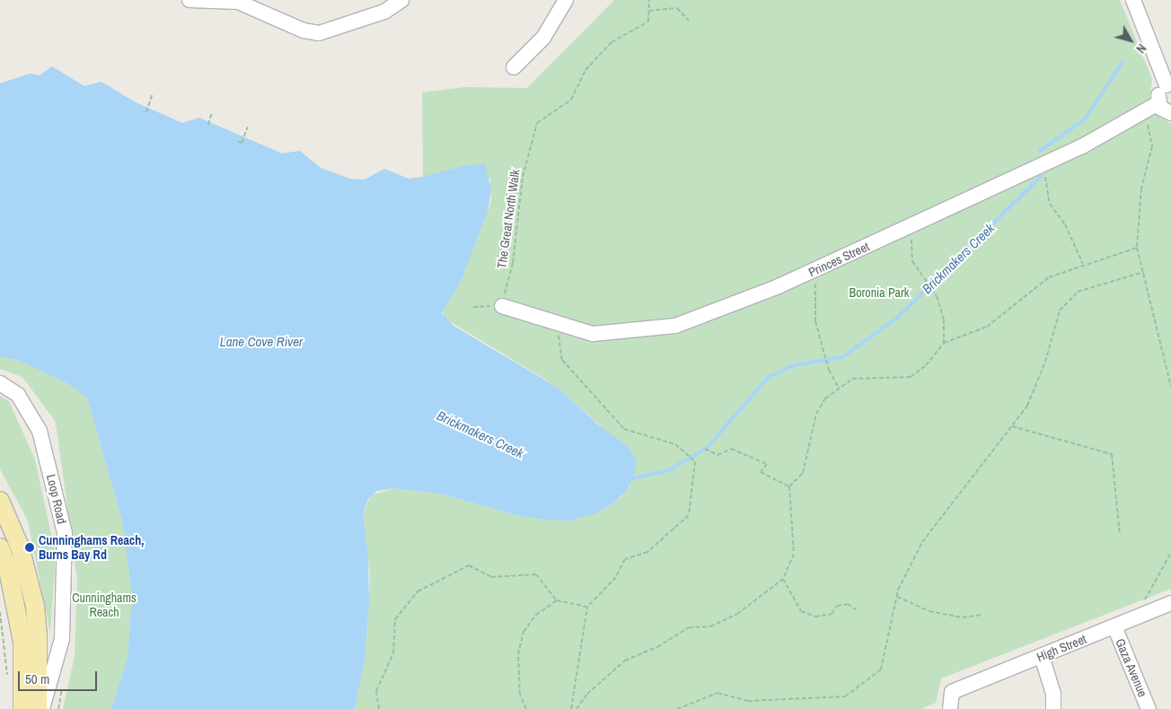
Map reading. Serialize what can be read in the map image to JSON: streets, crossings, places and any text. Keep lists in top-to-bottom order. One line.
{"streets":{"street":["Princes Street","Loop Road","High Street","Gaza Avenue"],"path":["The Great North Walk"]},"crossings":[["The Great North Walk","Princes Street"],["High Street","Gaza Avenue"]],"water":["Brickmakers Creek","Lane Cove River"],"parks":["Boronia Park","Cunninghams Reach"],"places":["Cunninghams Reach, Burns Bay Rd"],"scale_bar":"50 m","north":"bottom right"}
